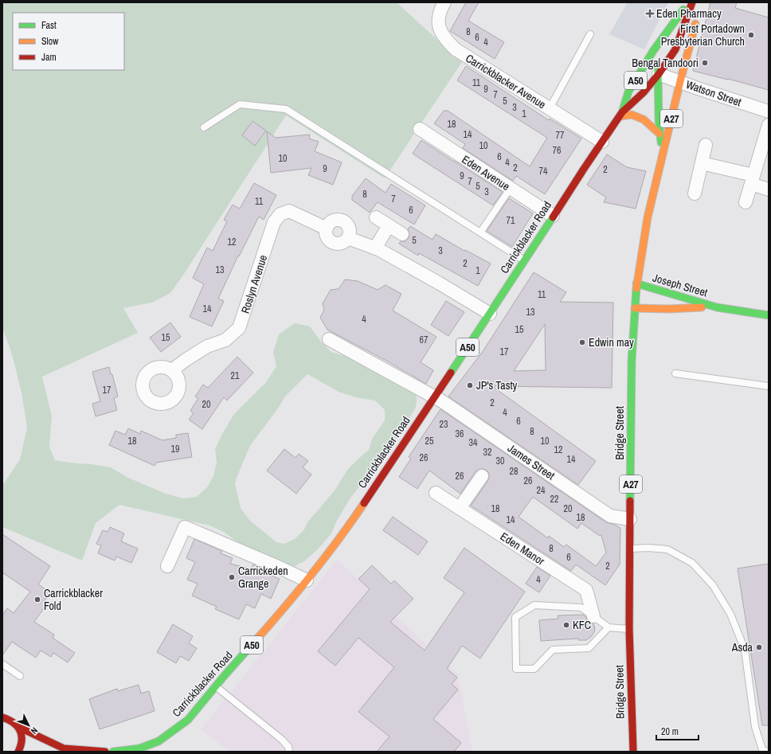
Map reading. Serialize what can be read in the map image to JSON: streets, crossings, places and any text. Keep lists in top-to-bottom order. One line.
{"streets":{"main road":["A50","A27","Carrickblacker Road","Joseph Street","Bridge Street"],"street":["Carrickblacker Avenue","Watson Street","Eden Avenue","Roslyn Avenue","James Street","Eden Manor"]},"crossings":[["Carrickblacker Avenue","Carrickblacker Road"],["Watson Street","Carrickblacker Road"],["Watson Street","Bridge Street"],["Eden Avenue","Carrickblacker Road"],["Carrickblacker Road","Bridge Street"],["Carrickblacker Road","James Street"],["Joseph Street","Bridge Street"],["Bridge Street","James Street"]],"places":{"health":["Eden Pharmacy"],"other":["First Portadown Presbyterian Church","Bengal Tandoori","Edwin may","JP's Tasty","Carrickeden Grange","Carrickblacker Fold","KFC","Asda"]},"house_numbers":["8","6","4","11","9","7","5","3","1","18","14","77","10","76","6","10","4","2","9","2","74","9","7","5","3","8","7","11","6","71","5","12","3","2","13","1","11","14","13","4","15","15","67","17","21","17","2","20","4","6","23","8","36","18","25","10","34","19","12","32","26","14","30","28","26","26","24","22","18","20","18","14","8","6","2","4"],"legend":["Fast","Slow","Jam"],"scale_bar":"20 m","north":"bottom right"}
